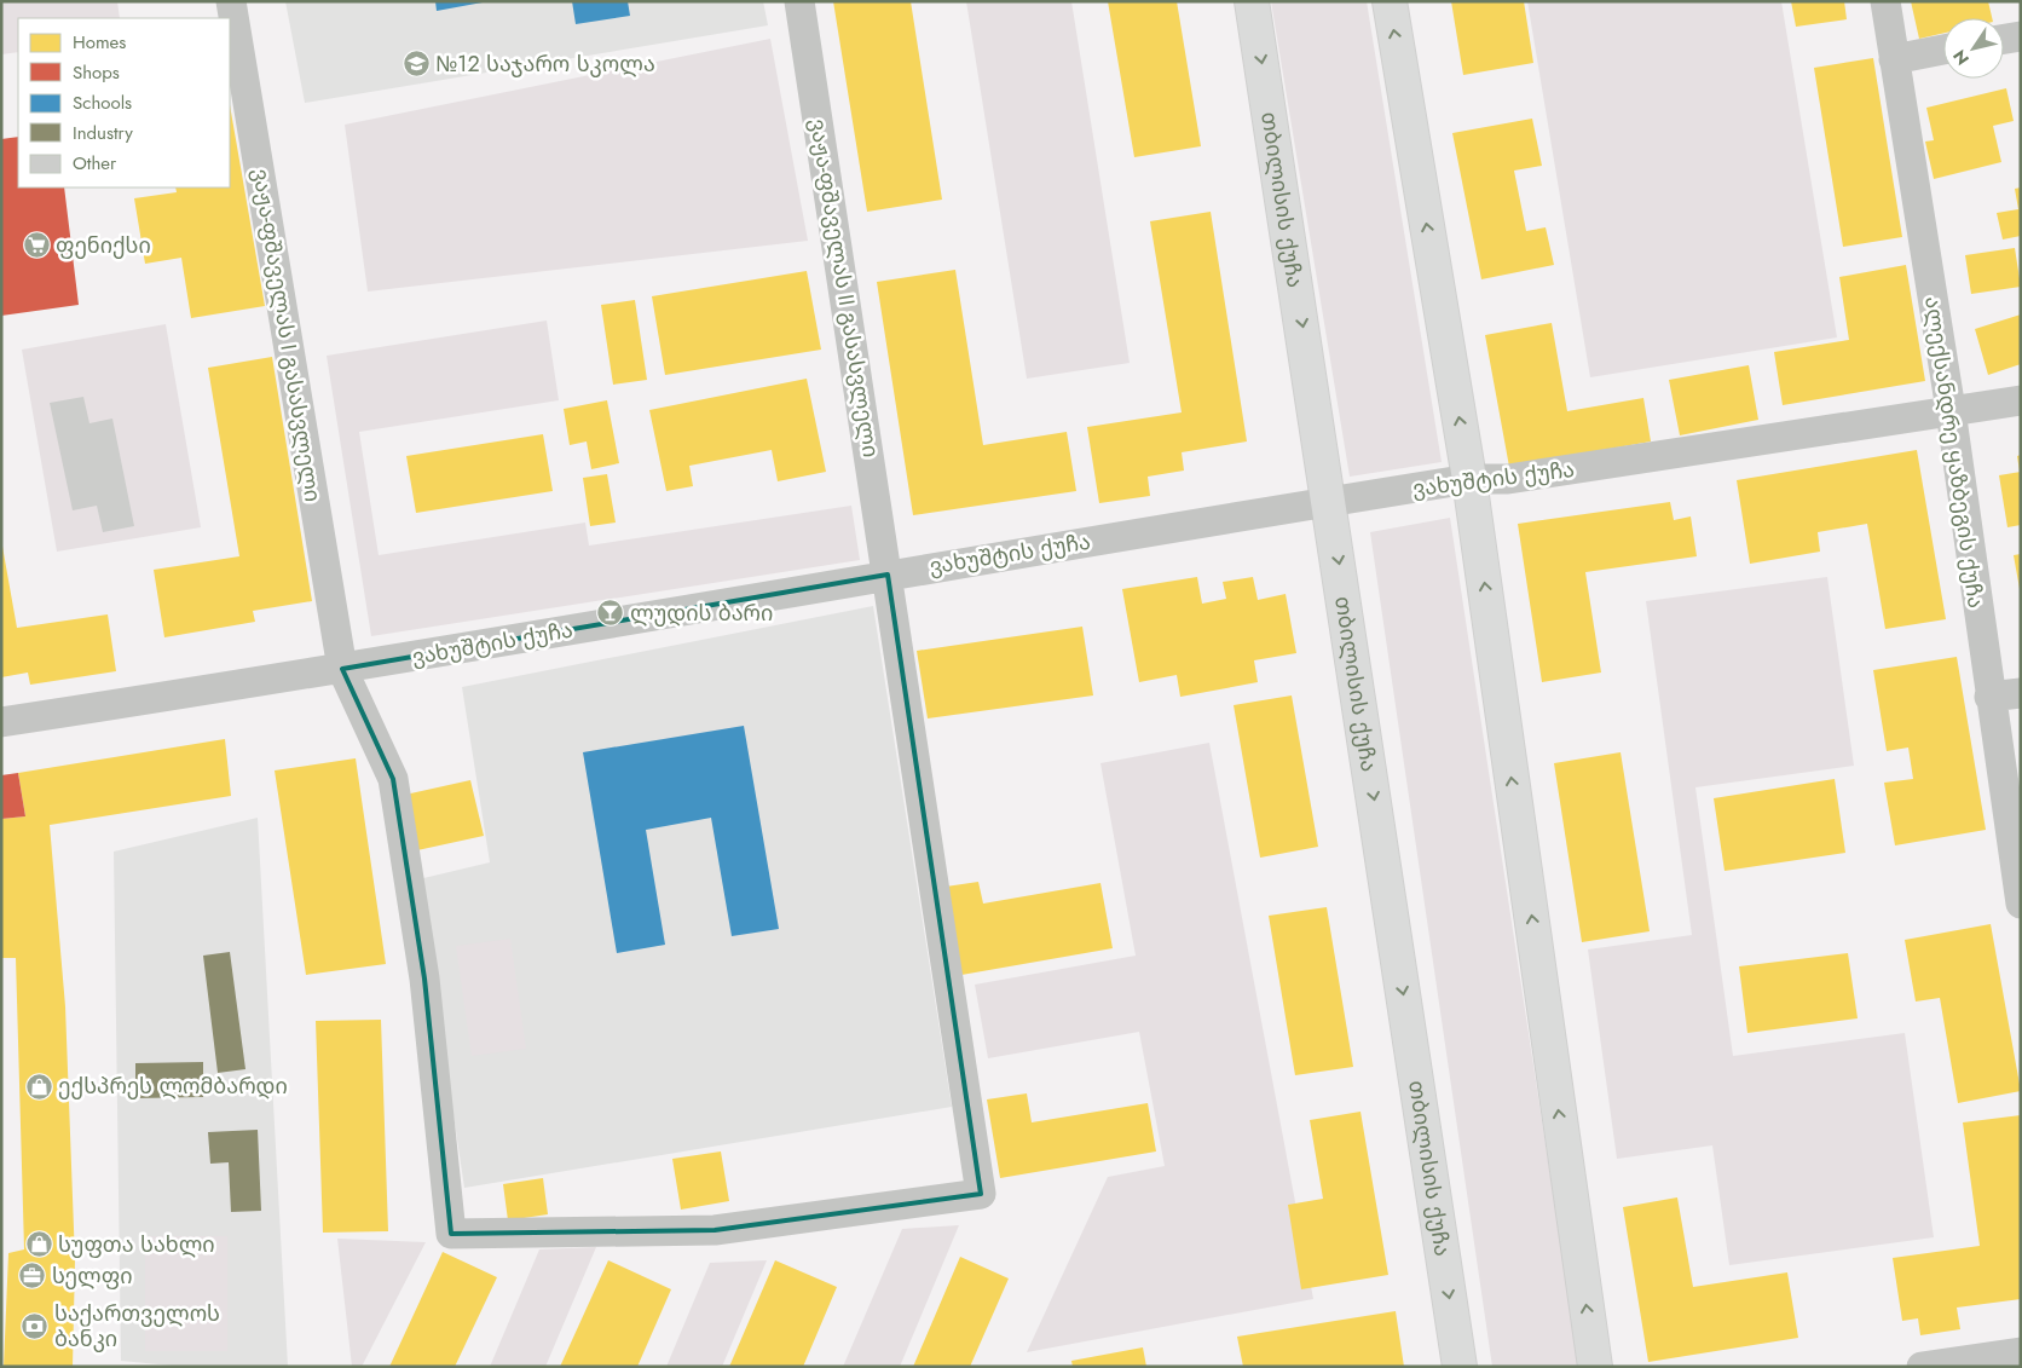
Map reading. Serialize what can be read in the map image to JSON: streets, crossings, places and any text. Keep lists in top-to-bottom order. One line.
{"streets":{"main road":["თბილისის ქუჩა"],"street":["ვაჟა-ფშაველას II გასასვლელი","ვაჟა-ფშაველას I გასასვლელი","ალექსანდრე ყაზბეგის ქუჩა","ვახუშტის ქუჩა"]},"crossings":[["თბილისის ქუჩა","ვახუშტის ქუჩა"],["ვაჟა-ფშაველას II გასასვლელი","ვაჟა-ფშაველას I გასასვლელი"],["ვაჟა-ფშაველას II გასასვლელი","ვახუშტის ქუჩა"],["ვაჟა-ფშაველას I გასასვლელი","ვახუშტის ქუჩა"],["ალექსანდრე ყაზბეგის ქუჩა","ვახუშტის ქუჩა"]],"places":{"school or university":["№12 საჯარო სკოლა"],"supermarket":["ფენიქსი"],"bar":["ლუდის ბარი"],"shop":["ექსპრეს ლომბარდი","სუფთა სახლი"],"office":["სელფი"],"bank":["საქართველოს ბანკი"]},"legend":["Homes","Shops","Schools","Industry","Other"],"north":"bottom left"}
